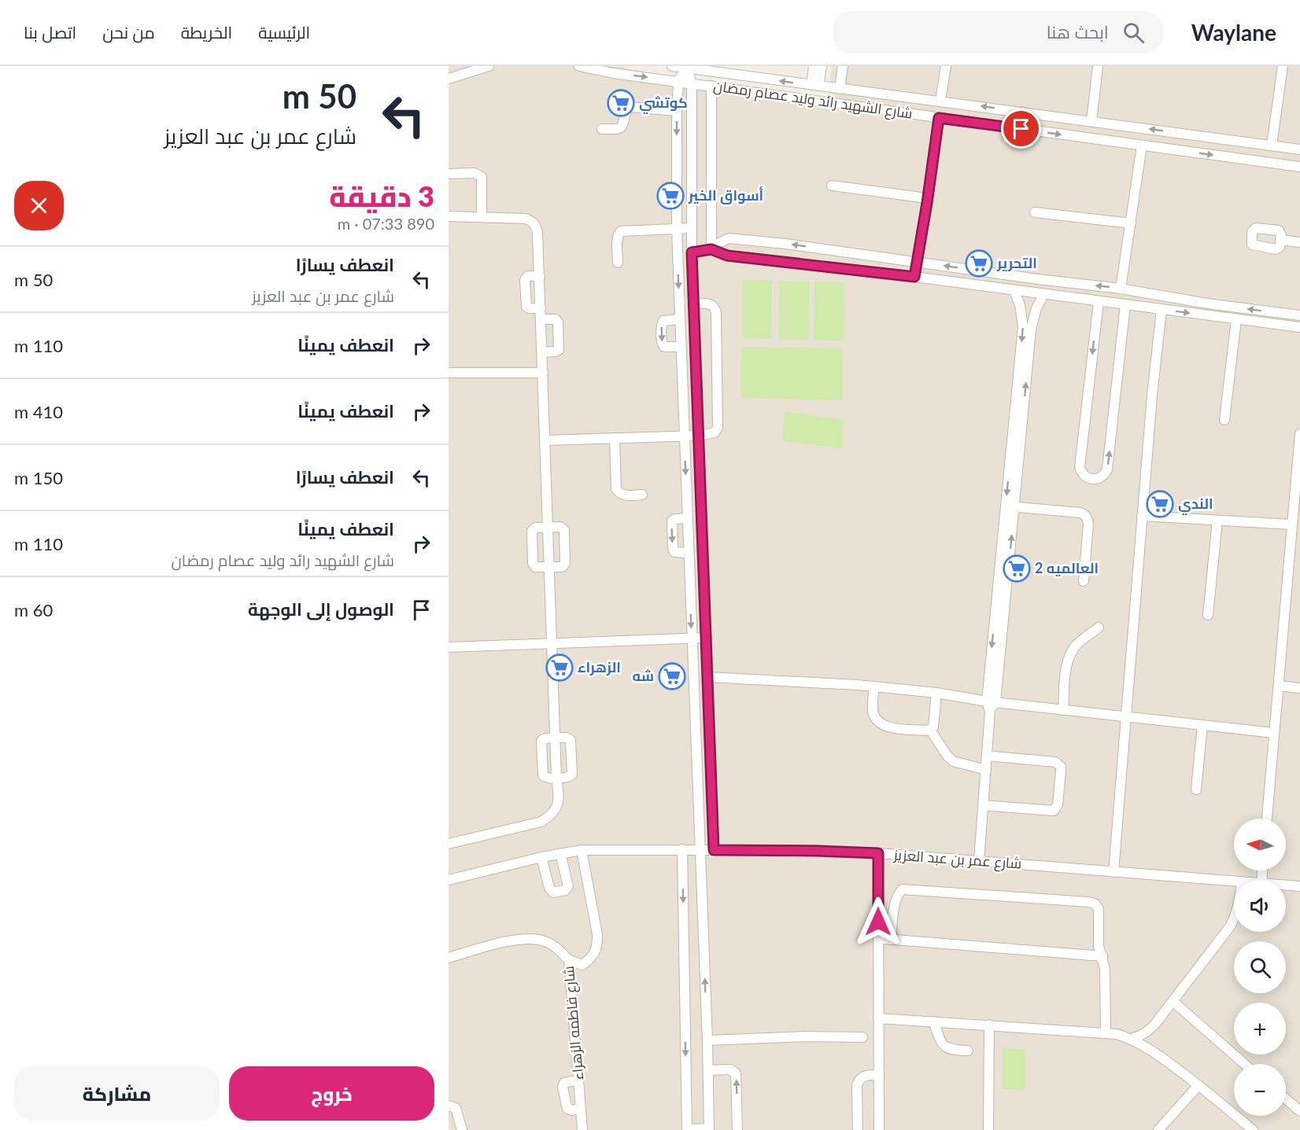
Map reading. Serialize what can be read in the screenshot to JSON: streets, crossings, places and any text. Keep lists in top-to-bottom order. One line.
{"streets":{"street":["شارع الشهيد رائد وليد عصام رمضان","شارع عمر بن عبد العزيز","شارع فاطمه الزهراء"]},"places":{"supermarket":["كوتشي","أسواق الخير","التحرير","الندي","العالميه 2","الزهراء","شه"]},"north":"left","page":{"header":"Waylane","search":"ابحث هنا","nav":["الرئيسية","الخريطة","من نحن","اتصل بنا"],"turn":["50 m","شارع عمر بن عبد العزيز"],"heading":["3 دقيقة","890 m · 07:33"],"list":[{"name":"انعطف يسارًا","note":"شارع عمر بن عبد العزيز","value":"50 m"},{"name":"انعطف يمينًا","value":"110 m"},{"name":"انعطف يمينًا","value":"410 m"},{"name":"انعطف يسارًا","value":"150 m"},{"name":"انعطف يمينًا","note":"شارع الشهيد رائد وليد عصام رمضان","value":"110 m"},{"name":"الوصول إلى الوجهة","value":"60 m"}],"map_buttons":["+","−"],"buttons":["خروج","مشاركة"]}}
